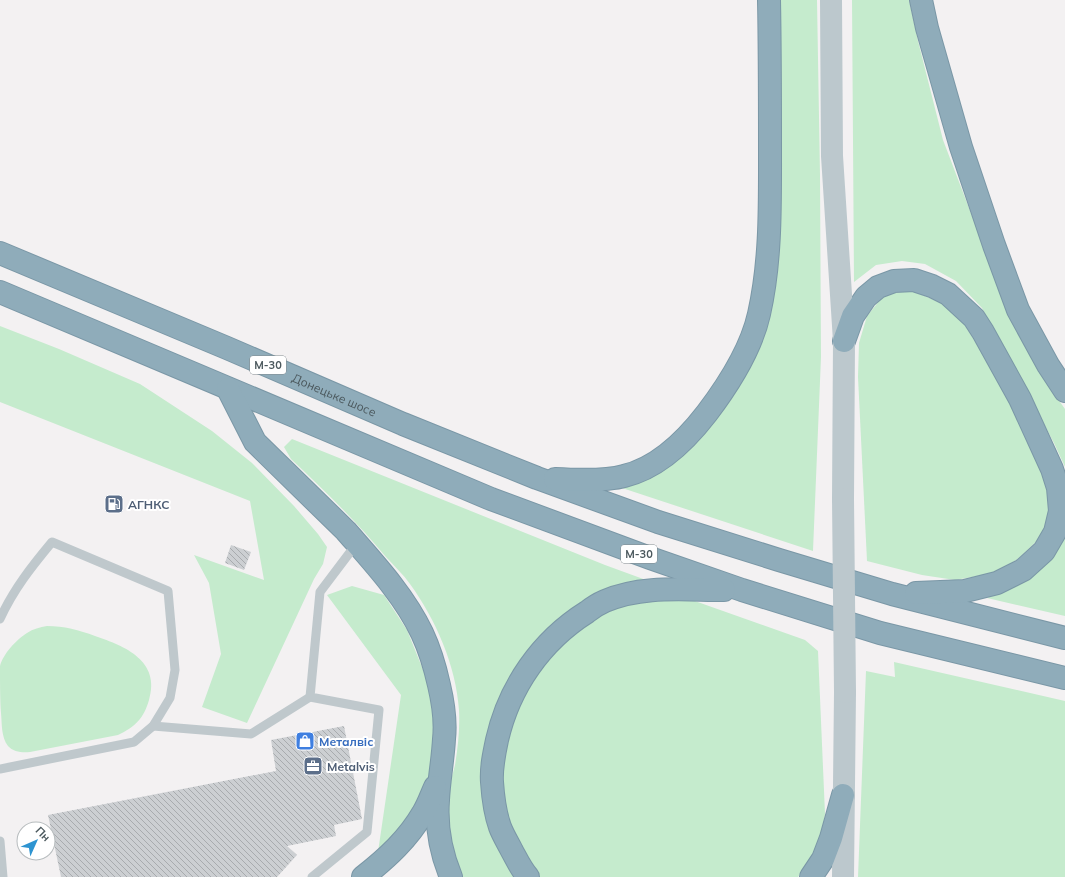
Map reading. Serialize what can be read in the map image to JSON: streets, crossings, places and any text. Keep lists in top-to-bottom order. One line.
{"streets":{"highway":["М-30","Донецьке шосе"]},"crossings":[["М-30","Донецьке шосе"]],"places":{"fuel station":["АГНКС"],"shop":["Металвіс"],"office":["Metalvis"]},"north":"top right"}
